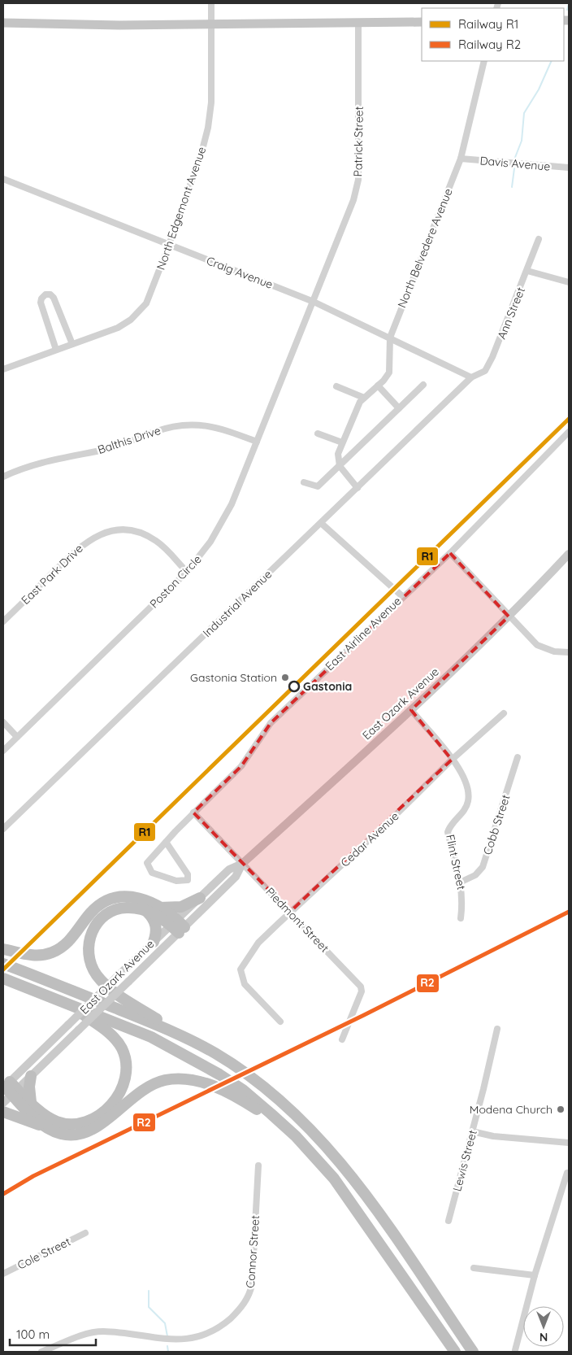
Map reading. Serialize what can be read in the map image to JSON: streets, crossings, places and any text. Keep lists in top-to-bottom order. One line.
{"streets":{"main road":["East Ozark Avenue"],"street":["Patrick Street","Davis Avenue","North Edgemont Avenue","North Belvedere Avenue","Craig Avenue","Ann Street","Balthis Drive","East Park Drive","Poston Circle","Industrial Avenue","East Airline Avenue","Cobb Street","Cedar Avenue","Flint Street","Piedmont Street","Lewis Street","Connor Street","Cole Street"]},"crossings":[["Patrick Street","Craig Avenue"],["Patrick Street","Poston Circle"],["Davis Avenue","North Belvedere Avenue"],["North Edgemont Avenue","Craig Avenue"],["North Belvedere Avenue","Craig Avenue"],["Craig Avenue","Ann Street"],["Craig Avenue","Poston Circle"],["Craig Avenue","Industrial Avenue"],["Ann Street","Industrial Avenue"],["Balthis Drive","Poston Circle"],["East Park Drive","Poston Circle"],["East Airline Avenue","Piedmont Street"],["East Ozark Avenue","Flint Street"],["East Ozark Avenue","Piedmont Street"],["Cobb Street","Flint Street"],["Cedar Avenue","Flint Street"],["Cedar Avenue","Piedmont Street"]],"places":["Gastonia Station","Gastonia","Modena Church"],"lines":["rail line R1","rail line R2"],"legend":["Railway R1","Railway R2"],"scale_bar":"100 m","north":"bottom"}
